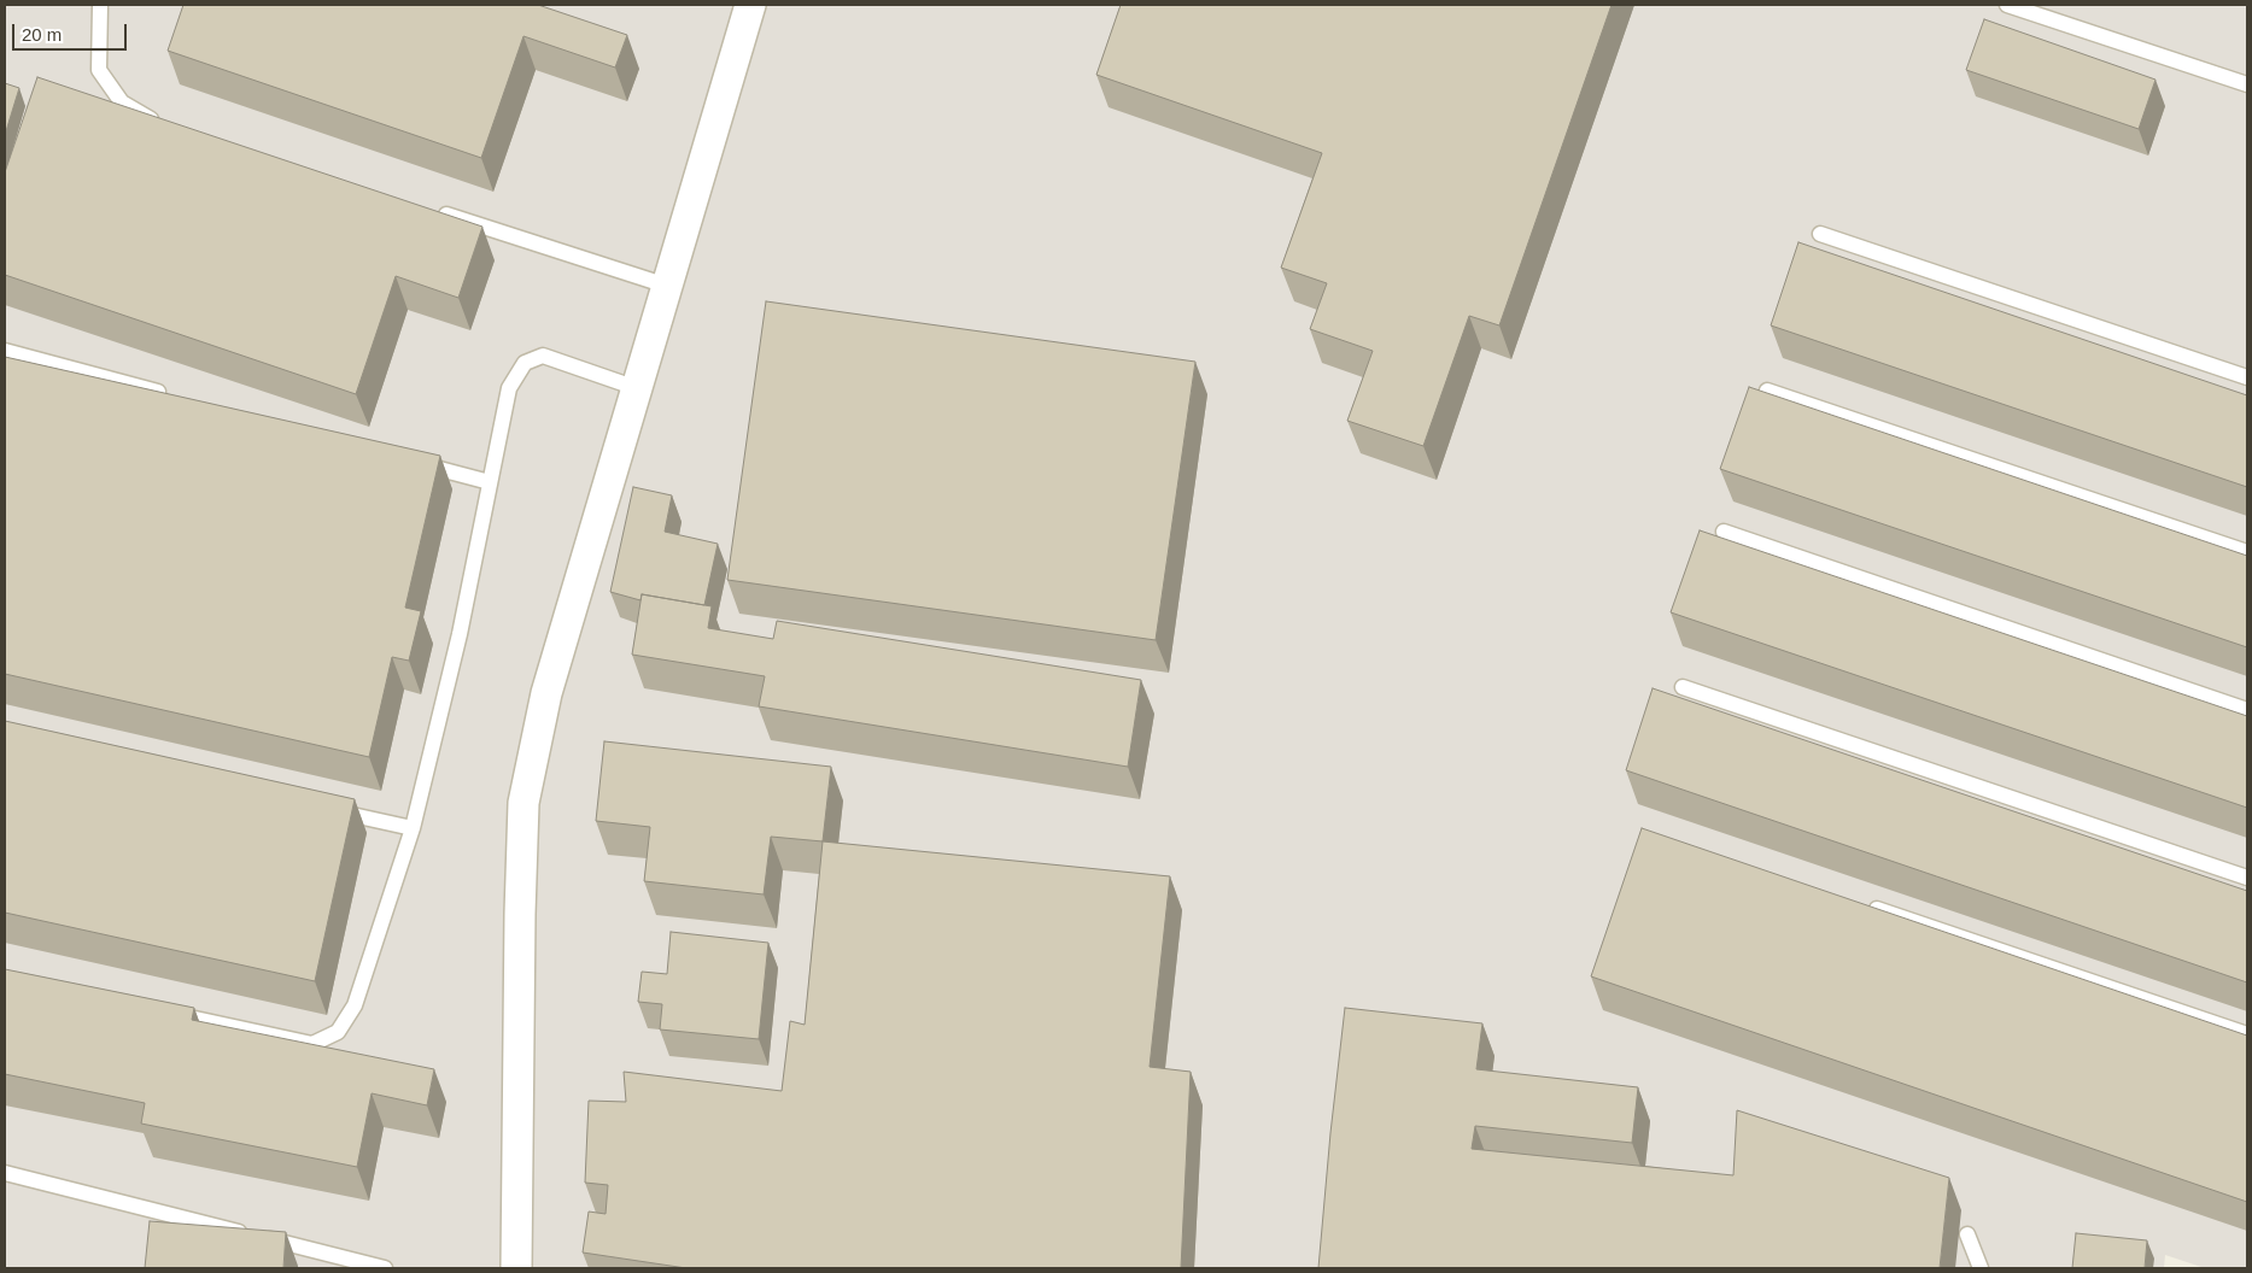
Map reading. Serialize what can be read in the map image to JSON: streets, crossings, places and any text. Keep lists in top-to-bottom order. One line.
{"scale_bar":"20 m"}
